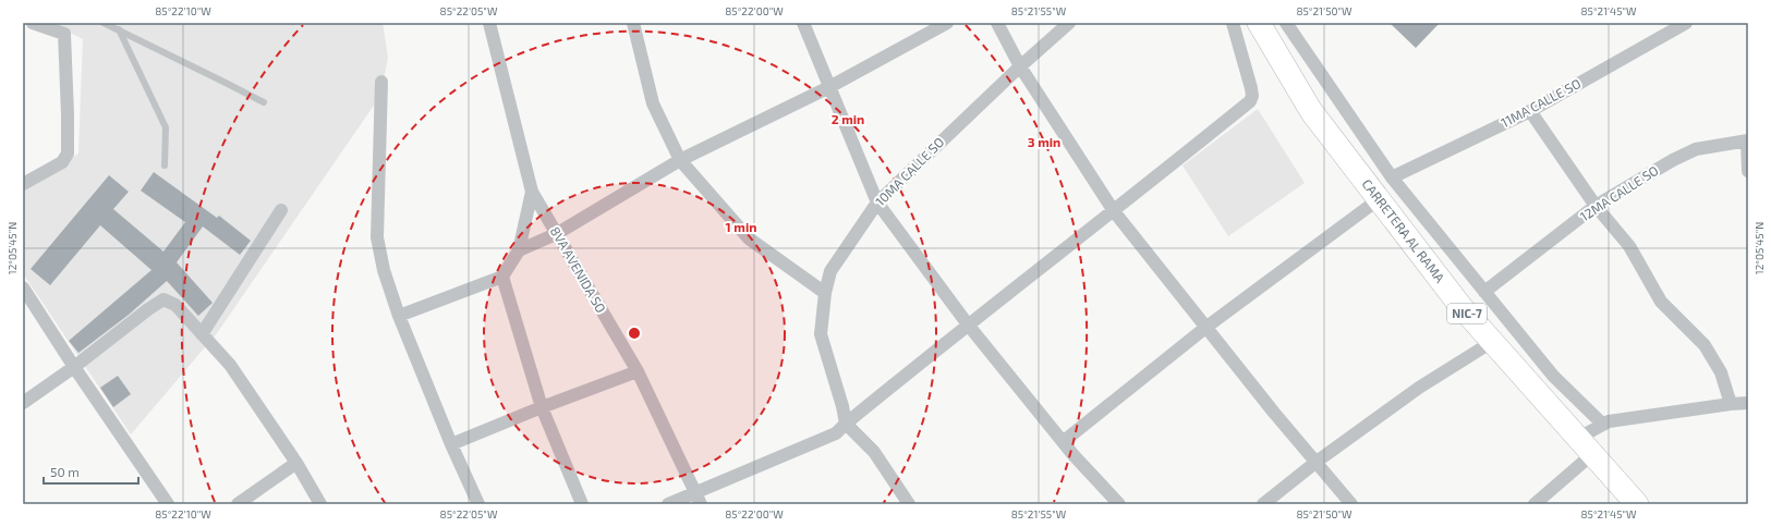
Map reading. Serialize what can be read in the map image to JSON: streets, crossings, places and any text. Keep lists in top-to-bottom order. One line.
{"streets":{"highway":["CARRETERA AL RAMA","NIC-7"],"street":["11MA CALLE SO","10MA CALLE SO","12MA CALLE SO","8VA AVENIDA SO"]},"scale_bar":"50 m","coordinates":["85°22'10\"W","85°22'05\"W","85°22'00\"W","85°21'55\"W","85°21'50\"W","85°21'45\"W","12°05'45\"N"],"rings":["2 min","3 min","1 min"]}
